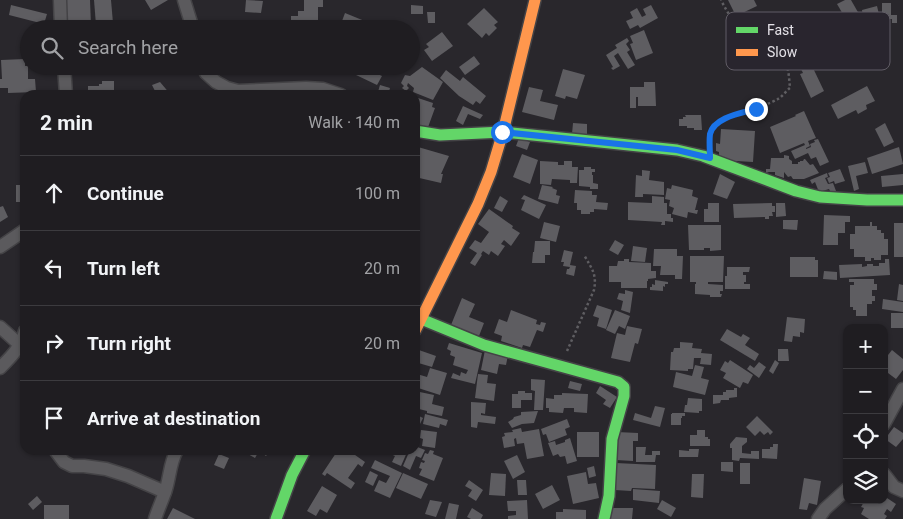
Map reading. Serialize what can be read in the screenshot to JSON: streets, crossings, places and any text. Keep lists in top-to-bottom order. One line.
{"legend":["Fast","Slow"],"page":{"search":"Search here","heading":["2 min","Walk · 140 m"],"list":[["Continue","100 m"],["Turn left","20 m"],["Turn right","20 m"],"Arrive at destination"],"map_buttons":["+","−"]}}
